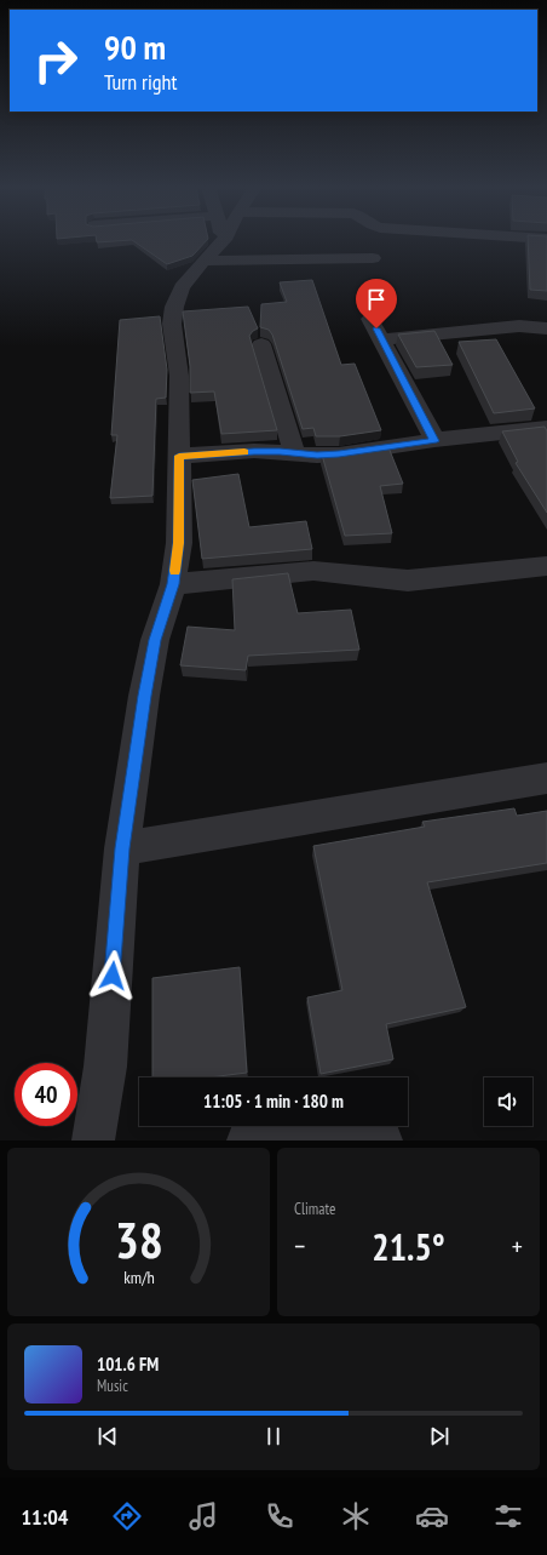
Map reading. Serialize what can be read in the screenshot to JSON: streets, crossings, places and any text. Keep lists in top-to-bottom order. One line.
{"page":{"turn":["90 m","Turn right"],"limit":"40","trip":"11:05 · 1 min · 180 m","tile":"Climate","heat":["−","21.5°","+"],"song":["101.6 FM","Music"],"tabs":"11:04","gauge":["38","km/h"]}}
